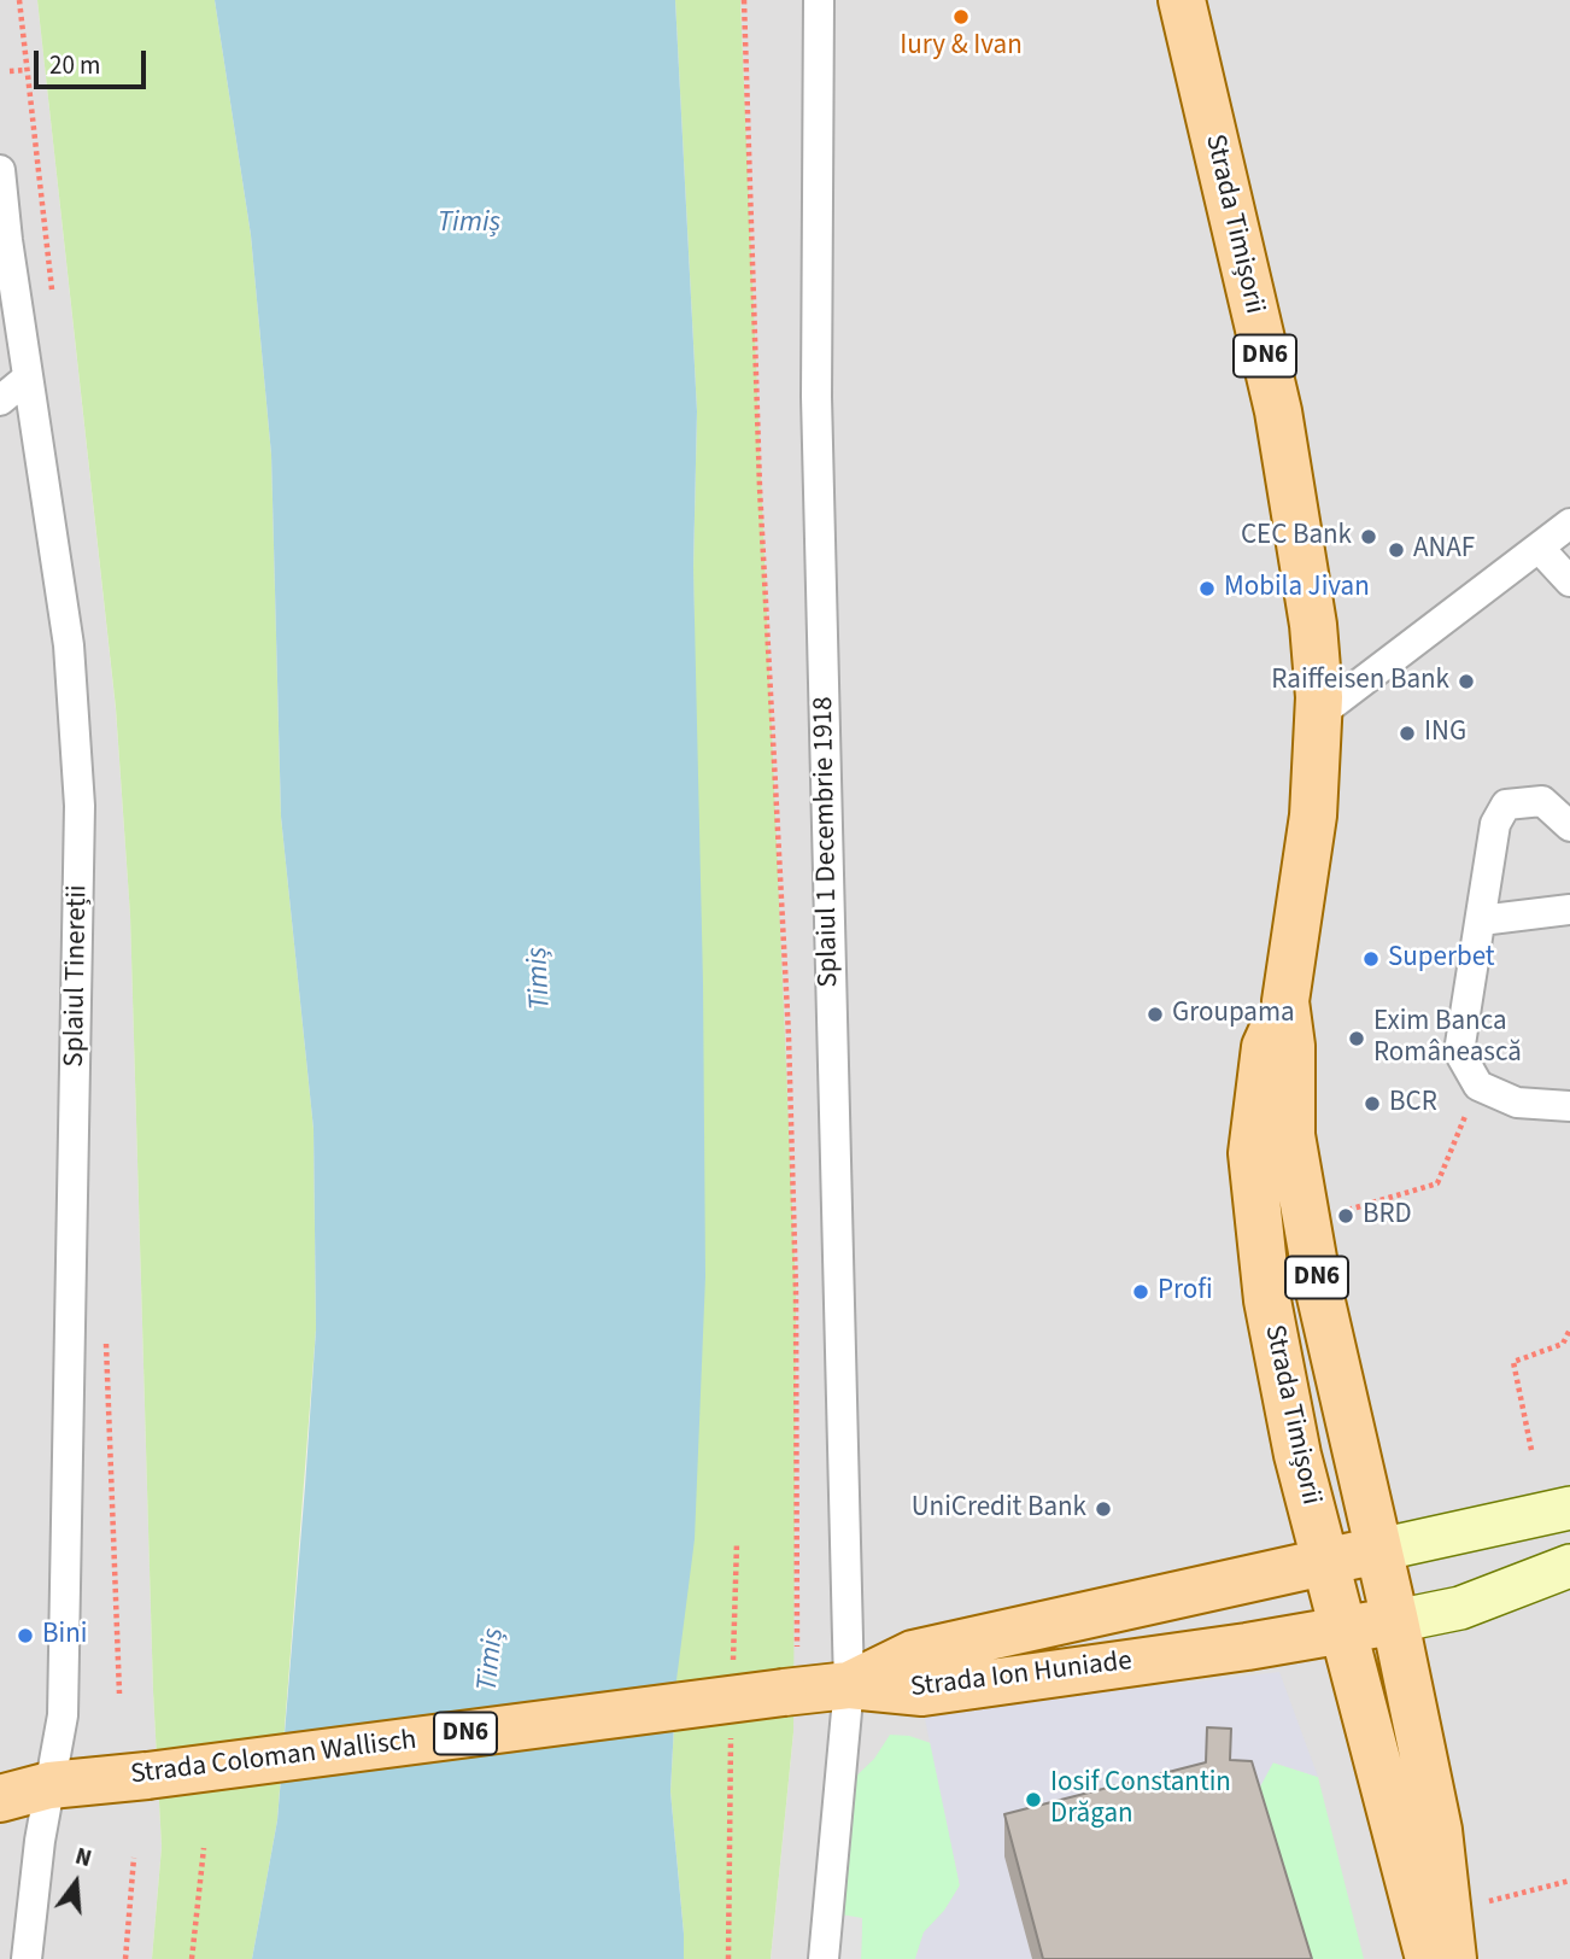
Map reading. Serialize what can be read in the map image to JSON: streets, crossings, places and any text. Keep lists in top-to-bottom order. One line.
{"streets":{"main road":["Strada Timișorii","DN6","Strada Ion Huniade","Strada Coloman Wallisch"],"street":["Splaiul 1 Decembrie 1918","Splaiul Tinereții"]},"crossings":[["Strada Timișorii","DN6"],["Strada Timișorii","Strada Ion Huniade"],["DN6","Strada Ion Huniade"],["Splaiul 1 Decembrie 1918","Strada Ion Huniade"],["Splaiul 1 Decembrie 1918","Strada Coloman Wallisch"],["Splaiul Tinereții","Strada Coloman Wallisch"],["Strada Ion Huniade","Strada Coloman Wallisch"]],"water":["Timiș"],"places":["Iury & Ivan","CEC Bank","ANAF","Mobila Jivan","Raiffeisen Bank","ING","Superbet","Groupama","Exim Banca Românească","BCR","BRD","Profi","UniCredit Bank","Bini","Iosif Constantin Drăgan"],"scale_bar":"20 m","north":"top"}
